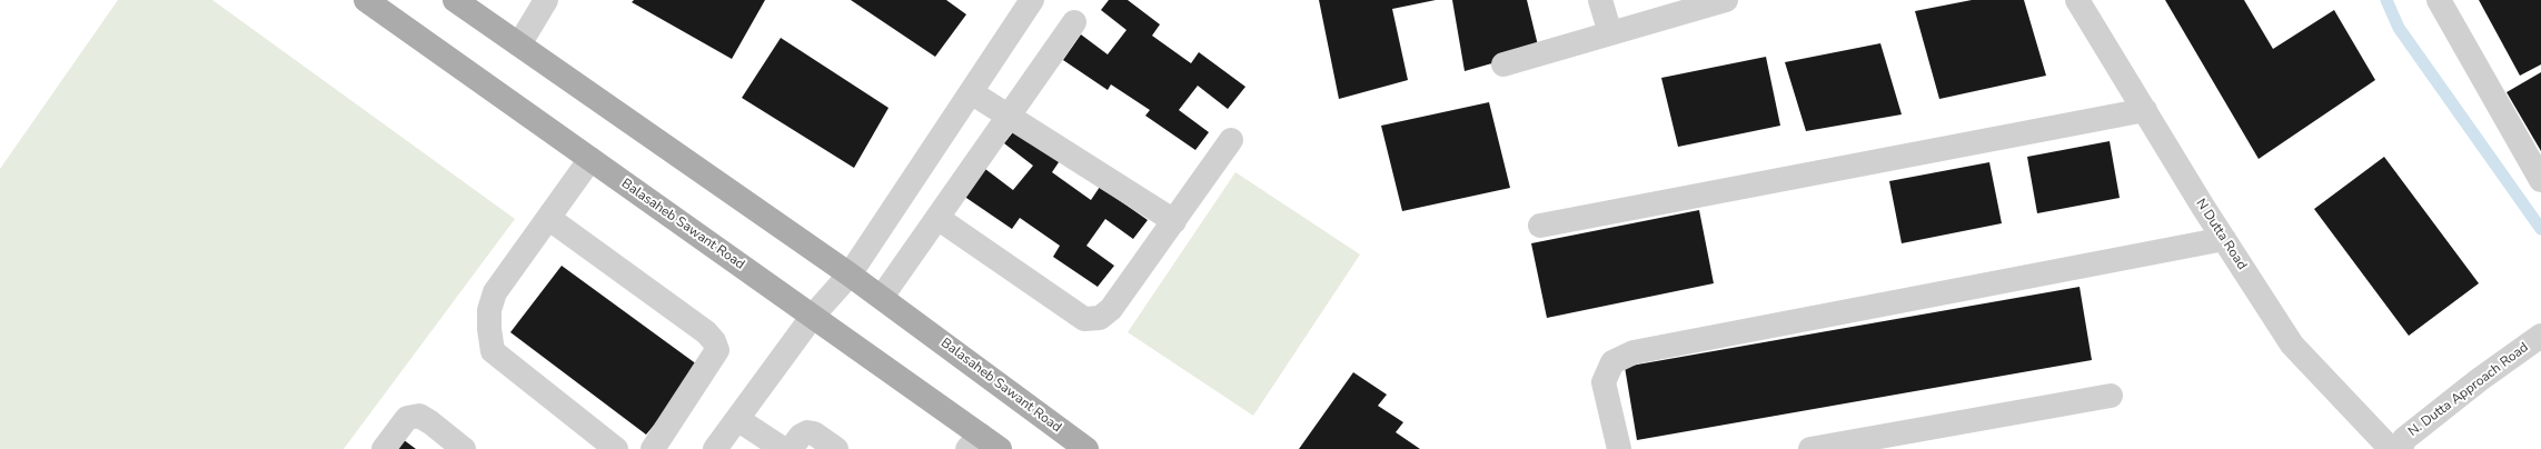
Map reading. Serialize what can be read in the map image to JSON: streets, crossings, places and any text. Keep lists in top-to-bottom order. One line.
{"streets":{"main road":["Balasaheb Sawant Road"],"street":["N Dutta Road","N. Dutta Approach Road"]}}
